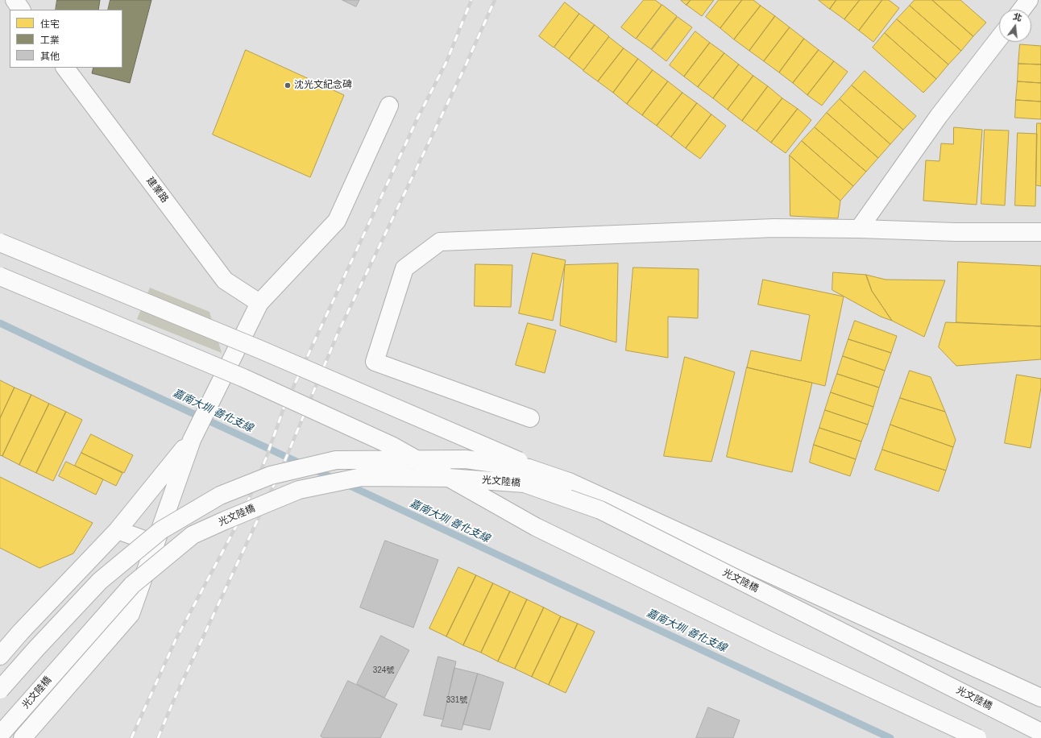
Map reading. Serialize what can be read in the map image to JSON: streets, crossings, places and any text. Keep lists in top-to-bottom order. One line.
{"streets":{"street":["建業路","光文陸橋"]},"water":["嘉南大圳 善化支線"],"places":["沈光文紀念碑"],"house_numbers":["324號","331號"],"legend":["住宅","工業","其他"],"north":"top"}
